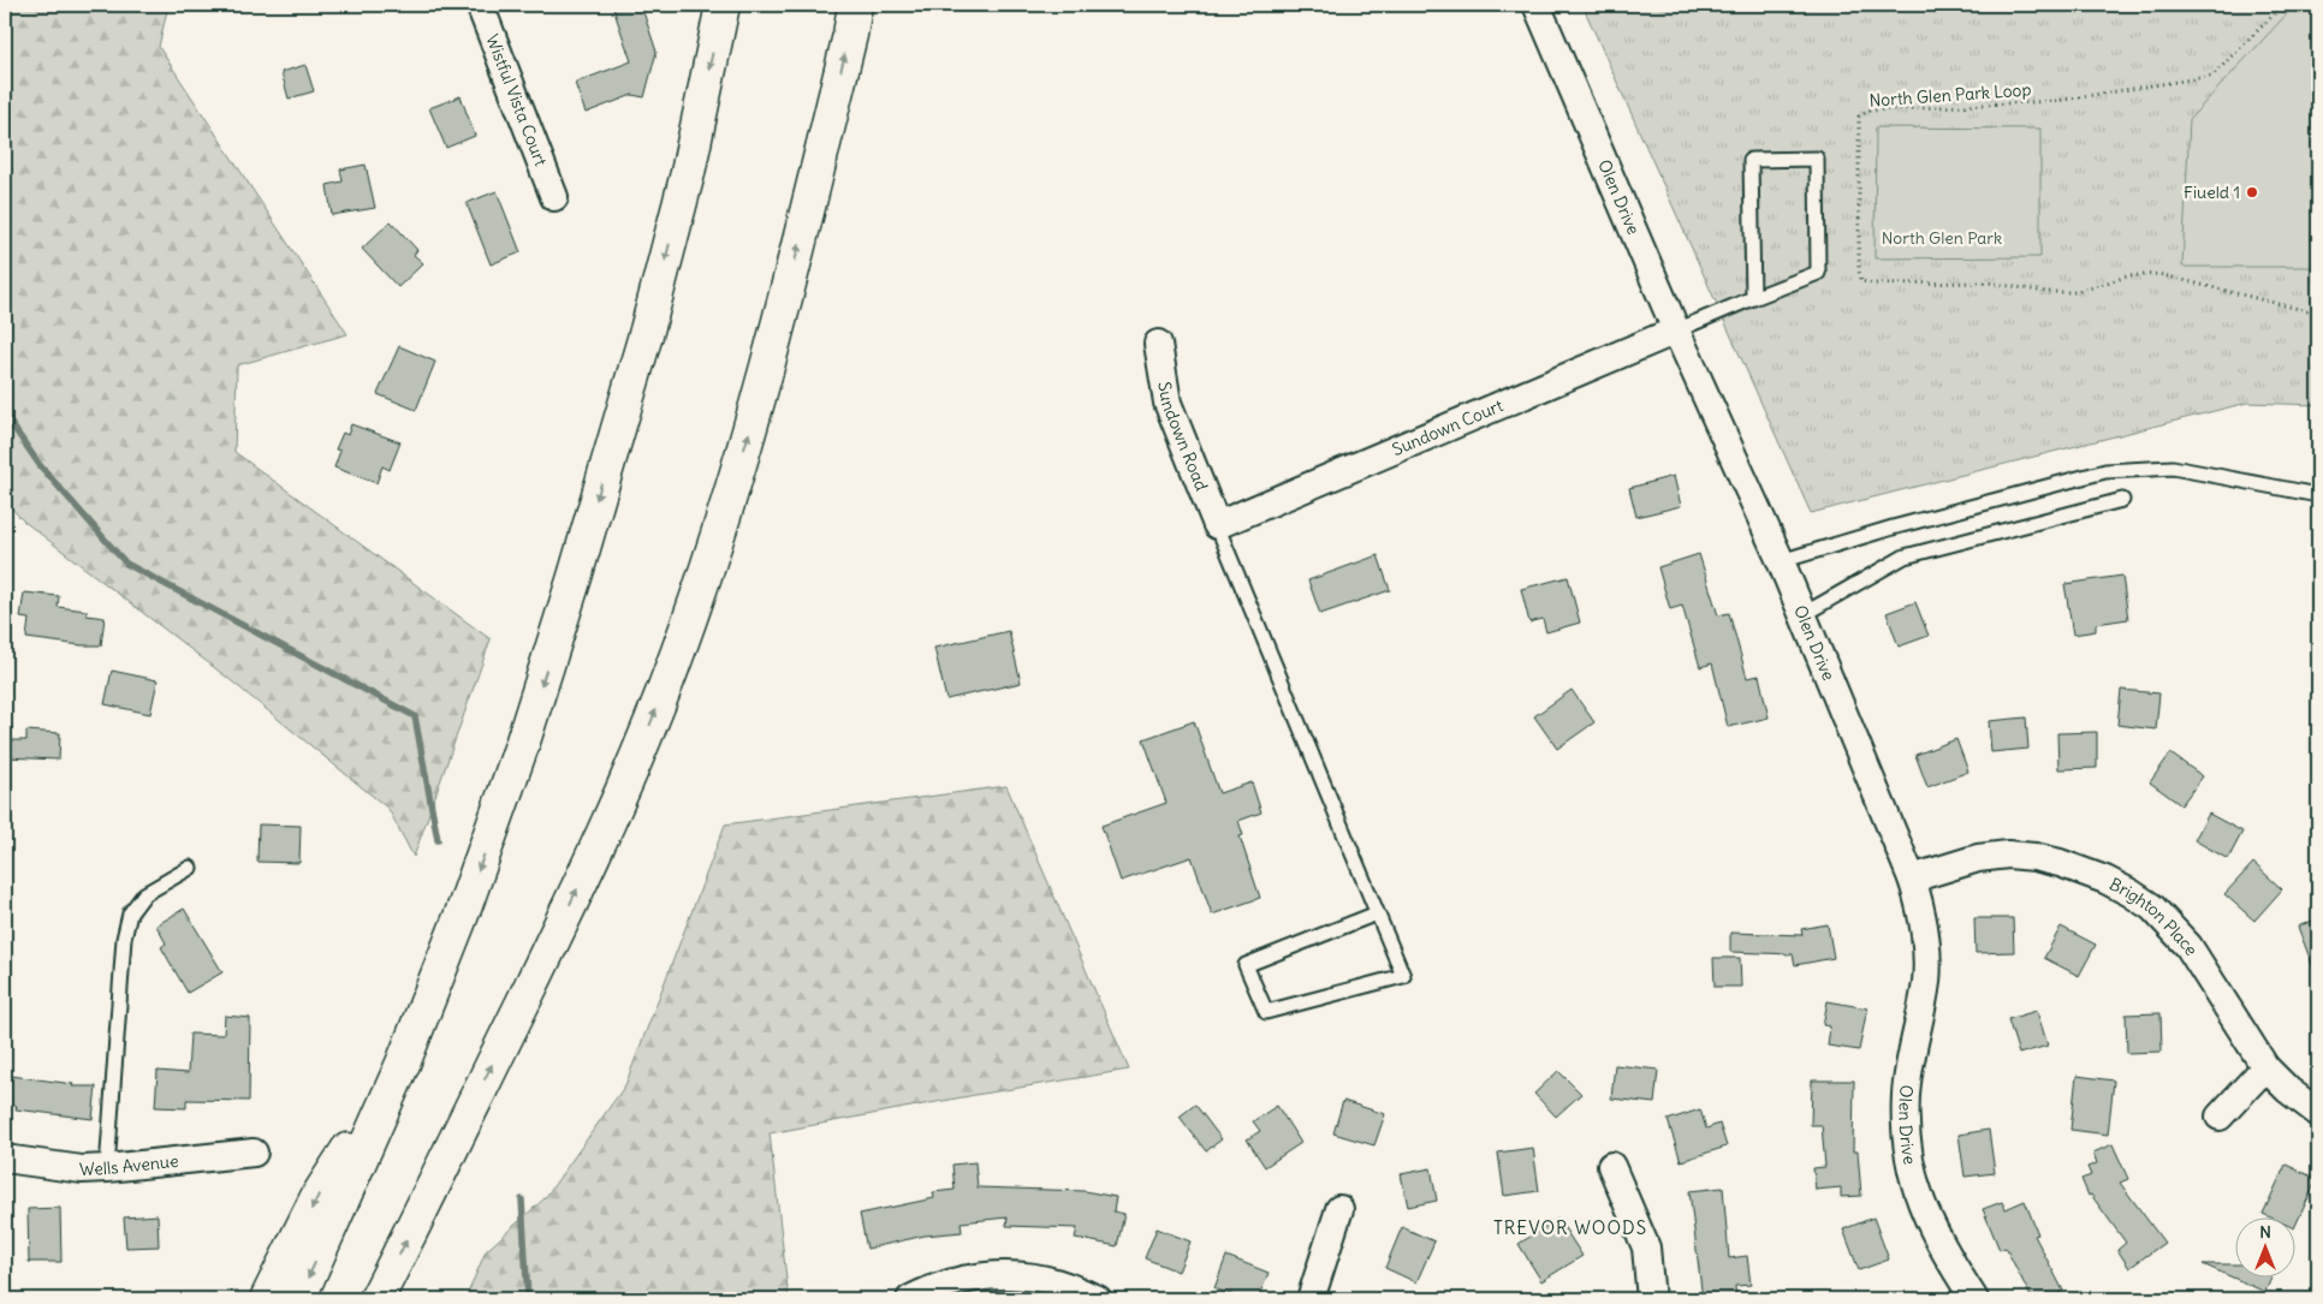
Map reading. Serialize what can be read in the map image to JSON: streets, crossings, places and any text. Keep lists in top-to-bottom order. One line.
{"streets":{"street":["Wistful Vista Court","Olen Drive","Sundown Court","Sundown Road","Brighton Place","Wells Avenue"],"path":["North Glen Park Loop"]},"crossings":[["Olen Drive","Sundown Court"],["Olen Drive","Brighton Place"],["Sundown Court","Sundown Road"]],"districts":["TREVOR WOODS"],"parks":["North Glen Park"],"places":["Fiueld 1"],"north":"top"}
